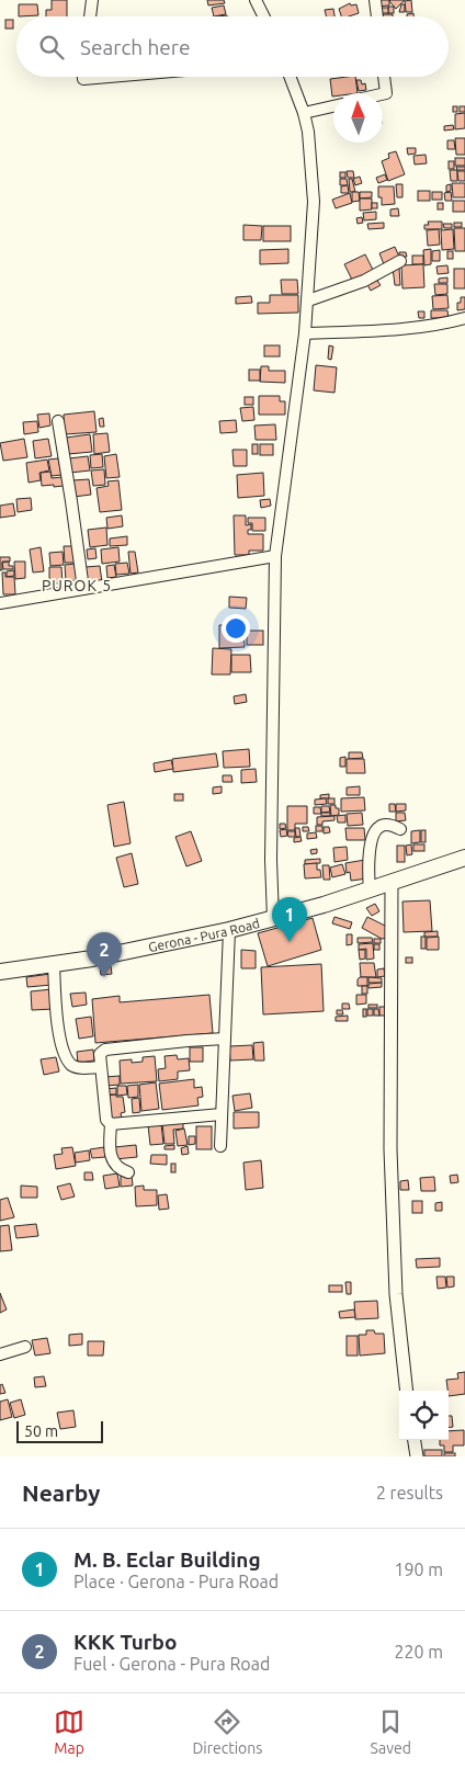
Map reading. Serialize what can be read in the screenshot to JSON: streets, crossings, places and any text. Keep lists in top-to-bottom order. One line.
{"streets":{"main road":["Gerona - Pura Road"]},"districts":["PUROK 5"],"scale_bar":"50 m","north":"top","page":{"search":"Search here","pins":["1","2"],"scale":"50 m","heading":["Nearby","2 results"],"list":[{"mark":"1","name":"M. B. Eclar Building","note":"Place · Gerona - Pura Road","value":"190 m"},{"mark":"2","name":"KKK Turbo","note":"Fuel · Gerona - Pura Road","value":"220 m"}],"nav":["Map","Directions","Saved"]}}
